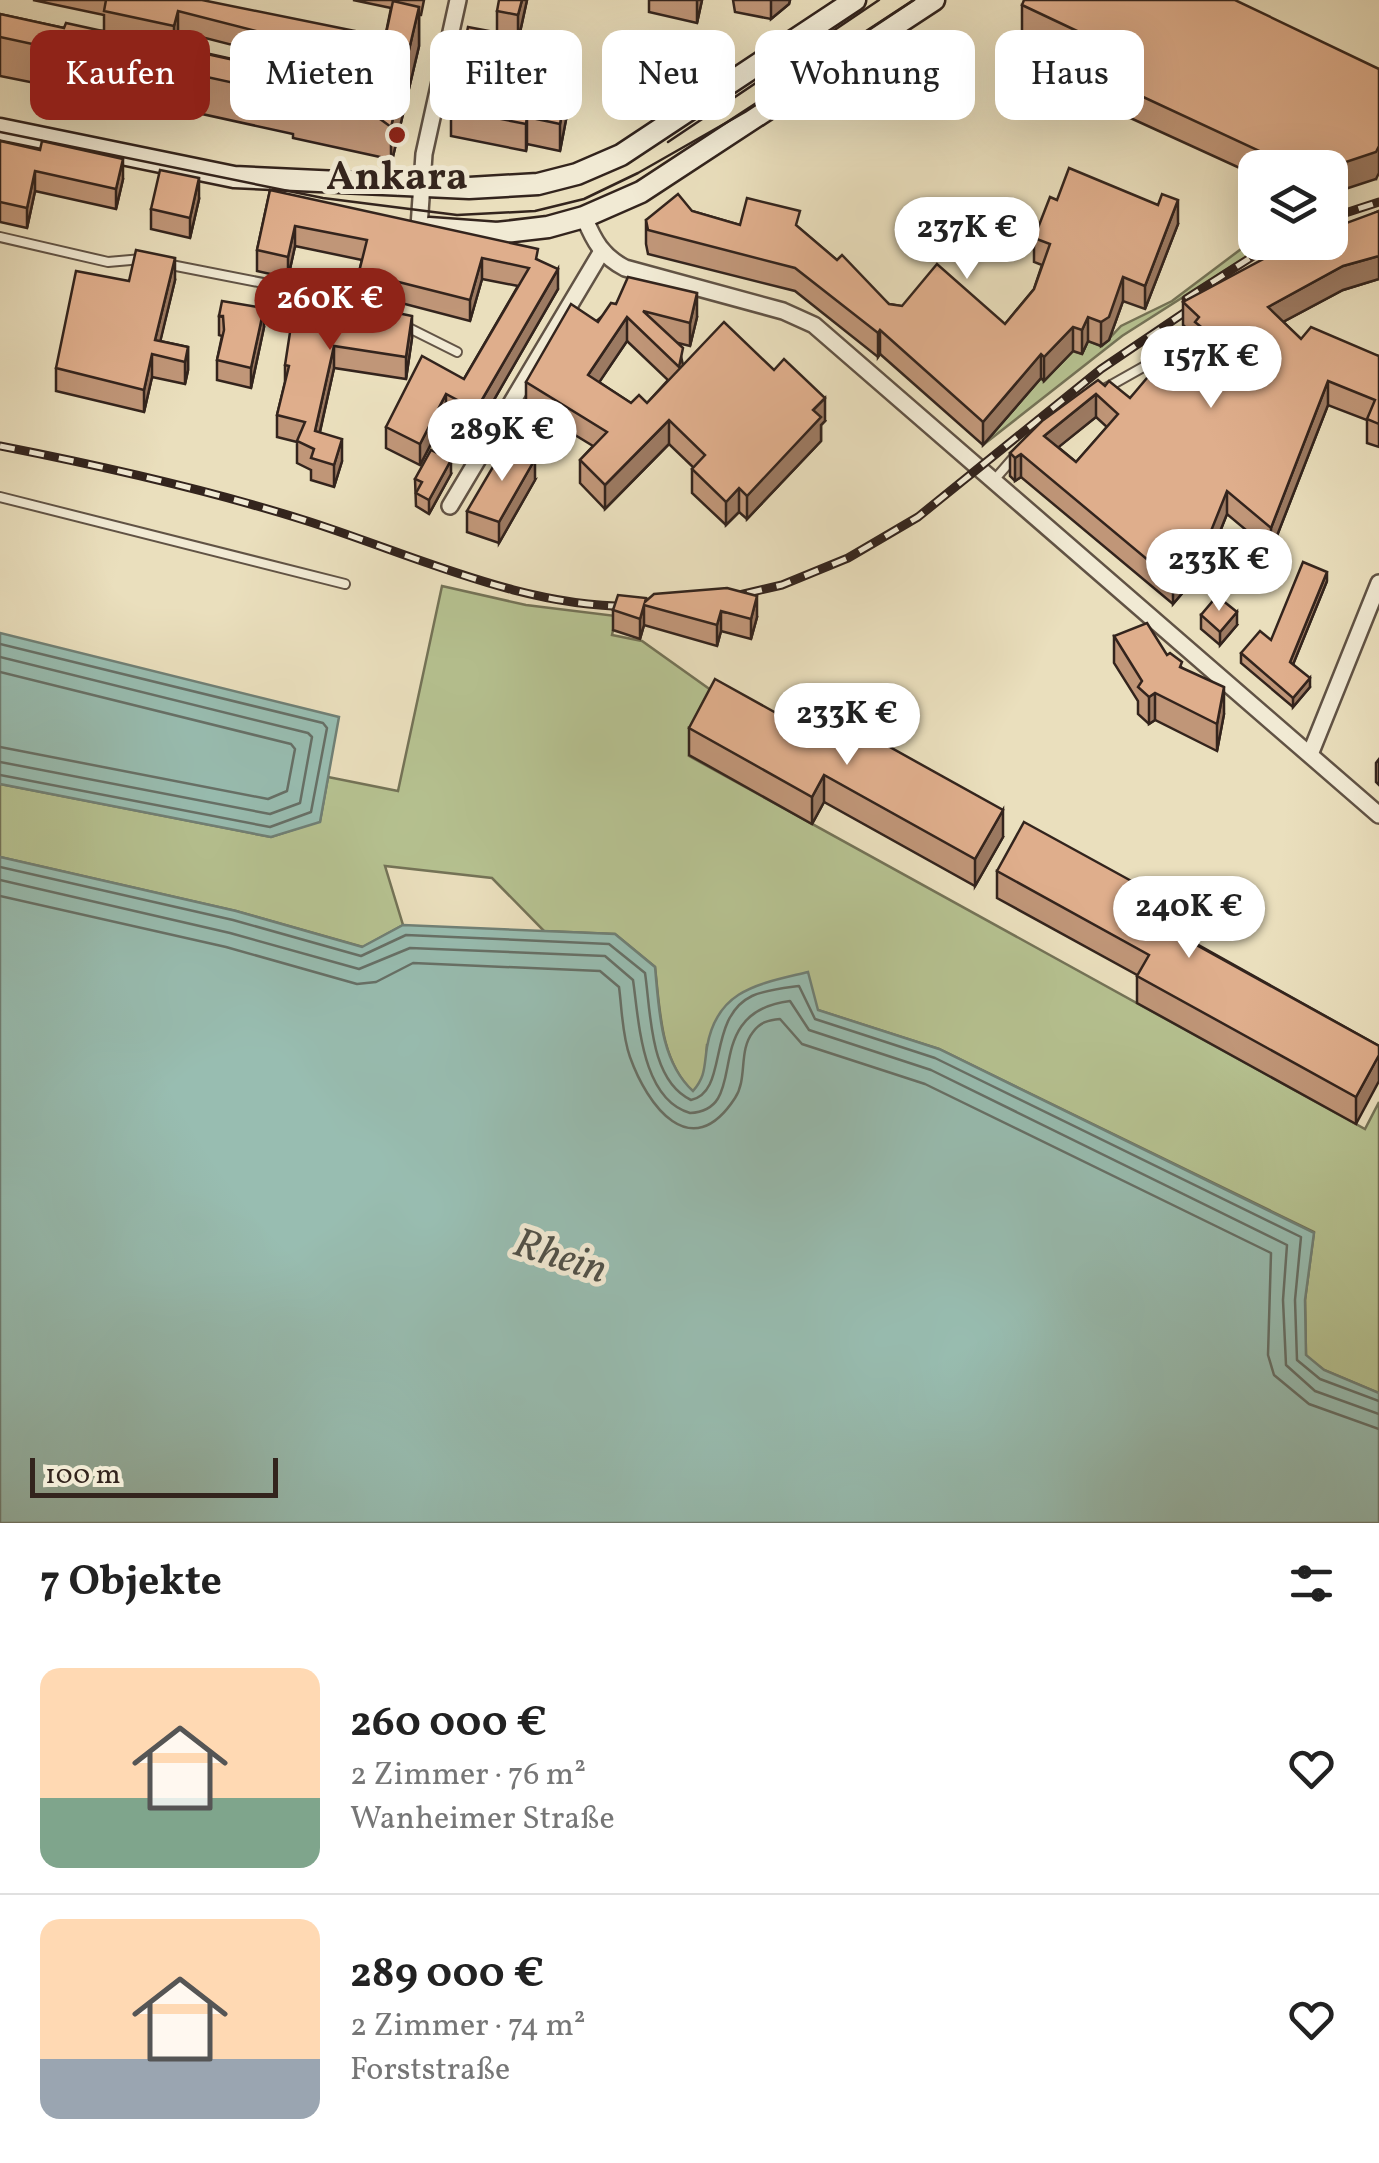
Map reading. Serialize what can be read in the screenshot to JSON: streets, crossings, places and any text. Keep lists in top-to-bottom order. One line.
{"water":["Rhein"],"places":["Ankara"],"scale_bar":"100 m","page":{"chip":["Kaufen","Mieten","Filter","Neu","Wohnung","Haus"],"price":["237K €","260K €","157K €","289K €","233K €","233K €","240K €"],"scale":"100 m","heading":"7 Objekte","list":[{"name":"260 000 €","note":"2 Zimmer · 76 m² · Wanheimer Straße"},{"name":"289 000 €","note":"2 Zimmer · 74 m² · Forststraße"}]}}
